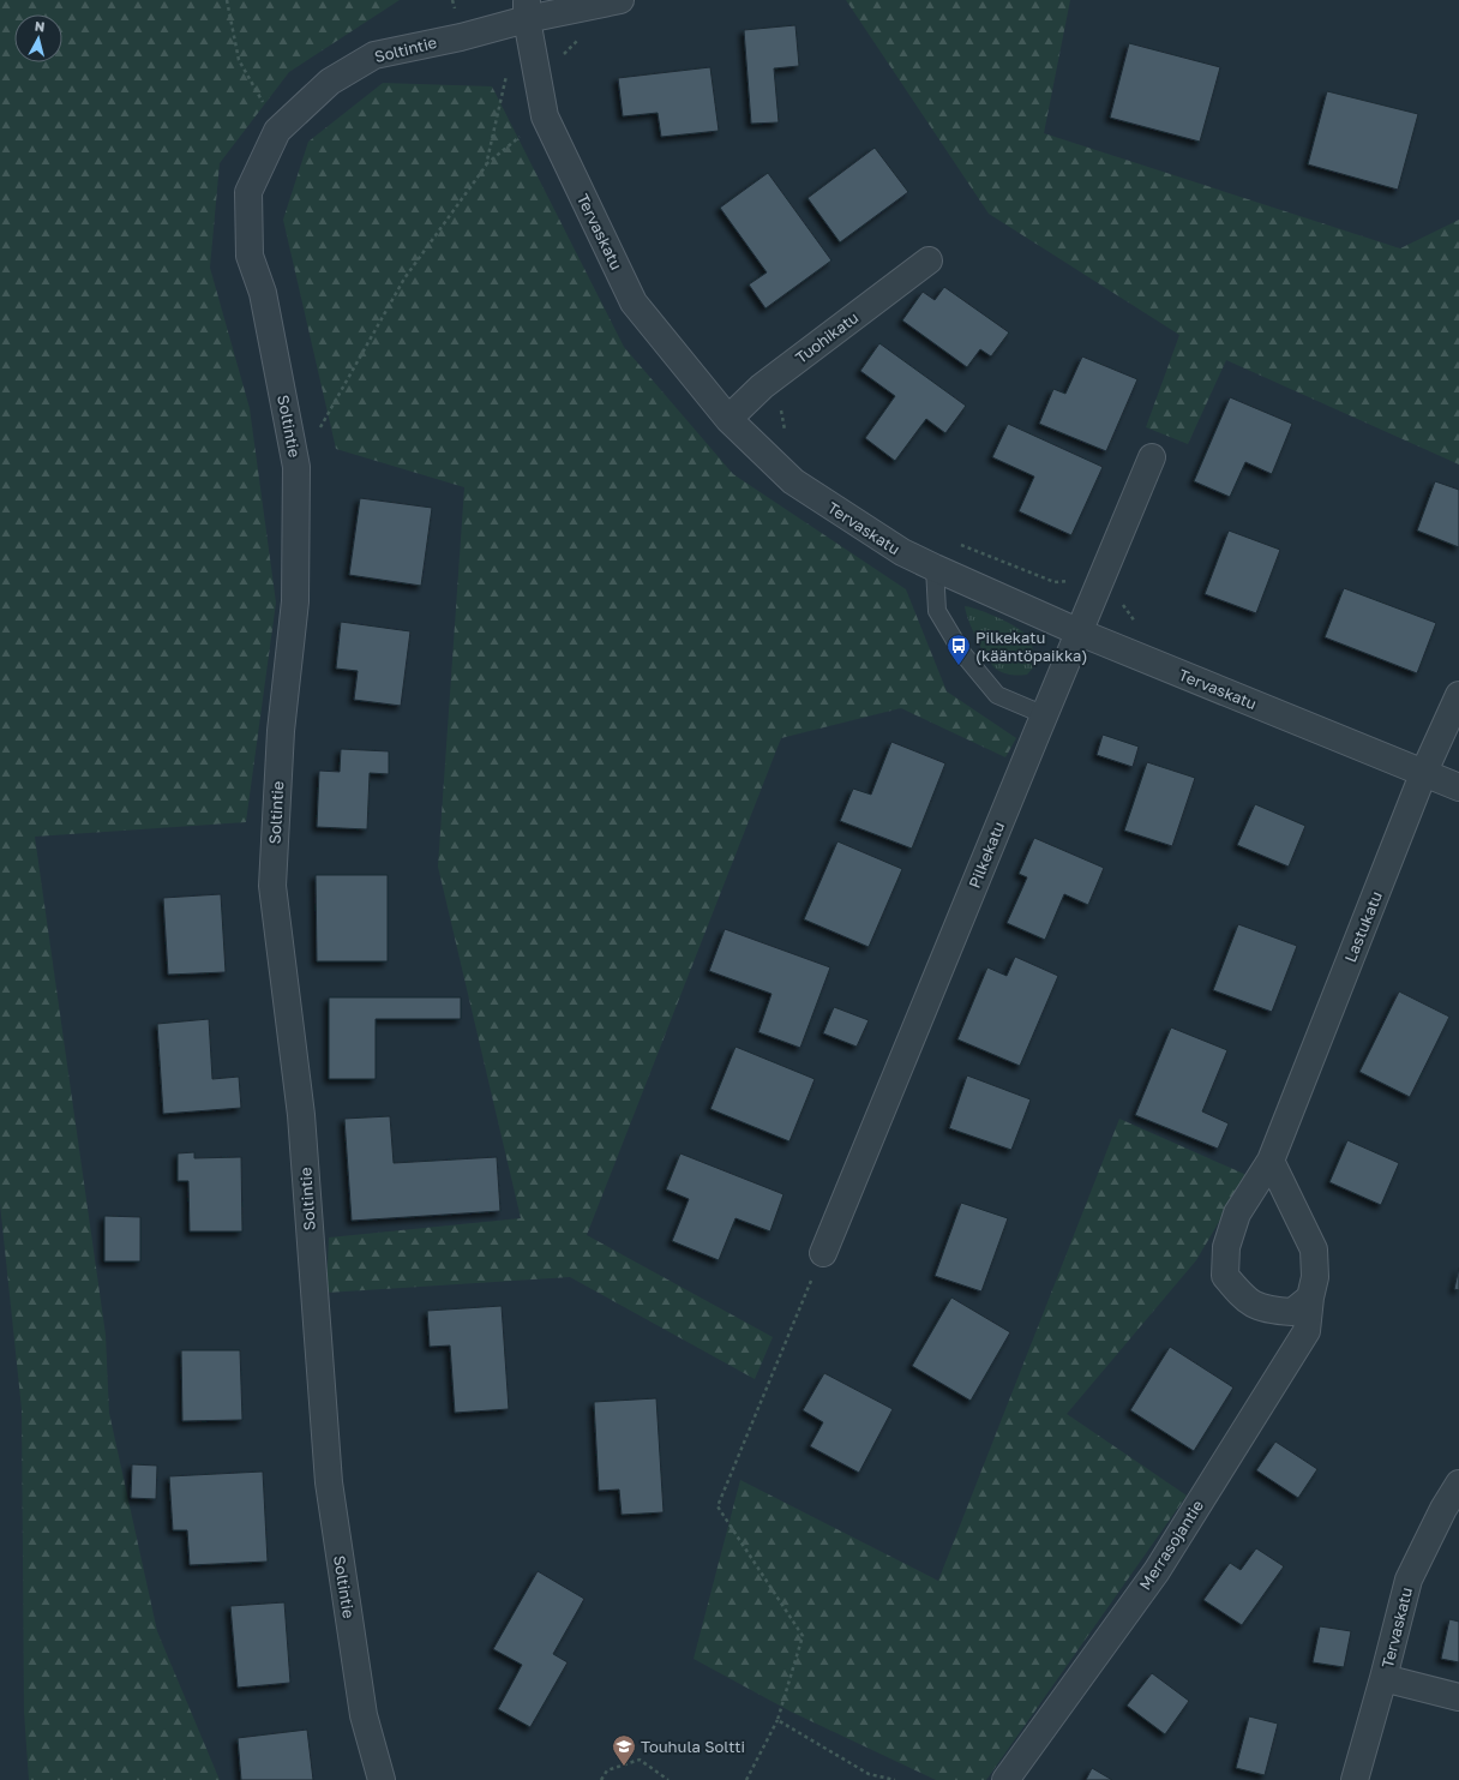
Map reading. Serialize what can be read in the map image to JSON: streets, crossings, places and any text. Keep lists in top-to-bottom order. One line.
{"streets":{"street":["Soltintie","Tervaskatu","Tuohikatu","Pilkekatu","Lastukatu","Merrasojantie"]},"crossings":[["Soltintie","Tervaskatu"],["Tervaskatu","Tuohikatu"],["Tervaskatu","Pilkekatu"],["Tervaskatu","Lastukatu"],["Lastukatu","Merrasojantie"]],"places":{"bus stop":["Pilkekatu (kääntöpaikka)"],"school or university":["Touhula Soltti"]},"north":"top"}
